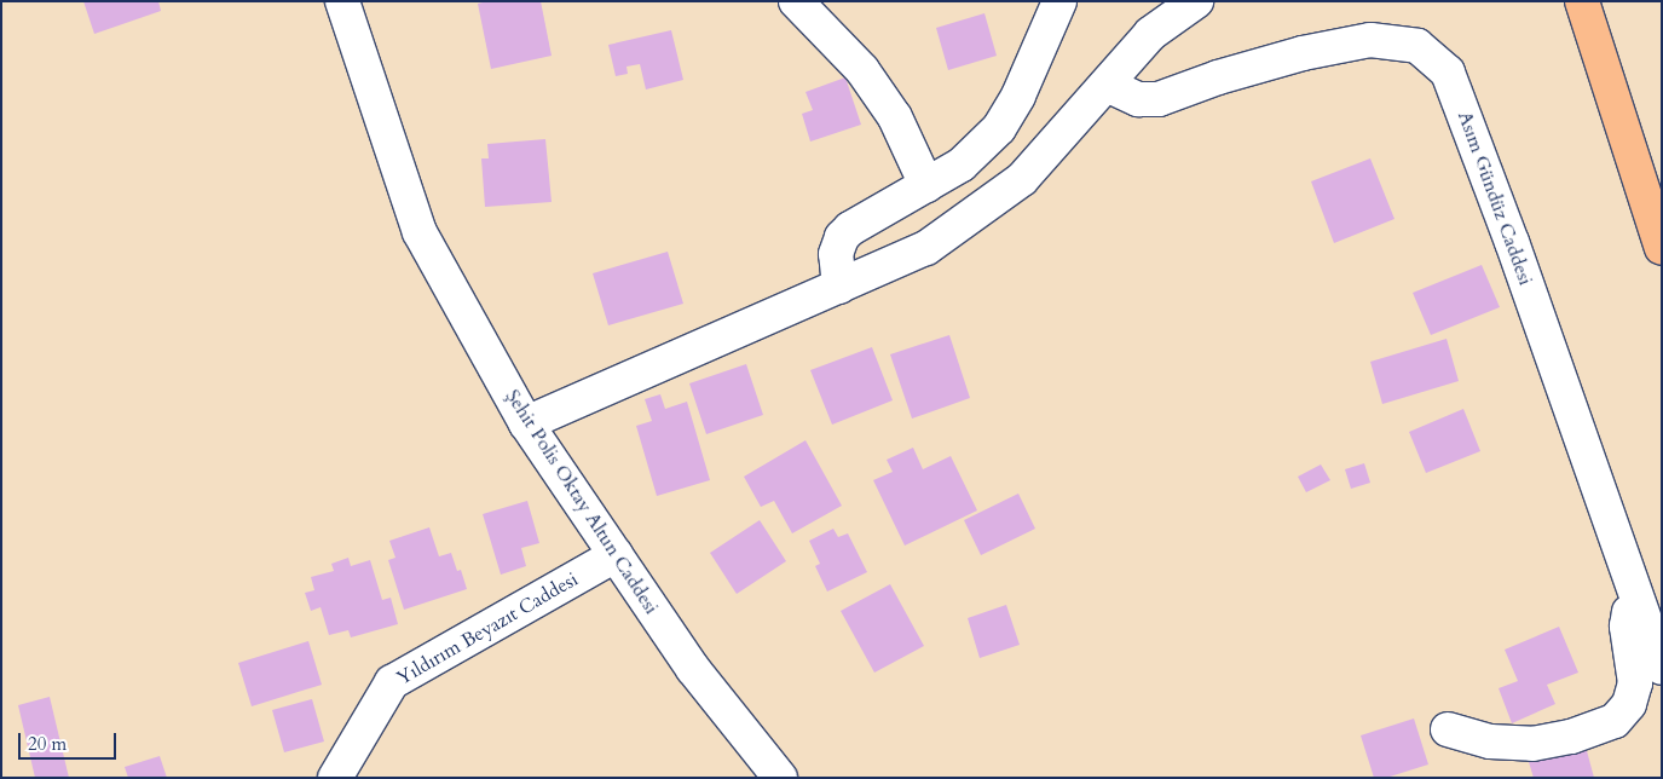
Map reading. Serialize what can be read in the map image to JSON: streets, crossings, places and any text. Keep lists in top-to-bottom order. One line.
{"streets":{"street":["Asım Gündüz Caddesi","Şehit Polis Oktay Altun Caddesi","Yıldırım Beyazıt Caddesi"]},"crossings":[["Şehit Polis Oktay Altun Caddesi","Yıldırım Beyazıt Caddesi"]],"scale_bar":"20 m"}
